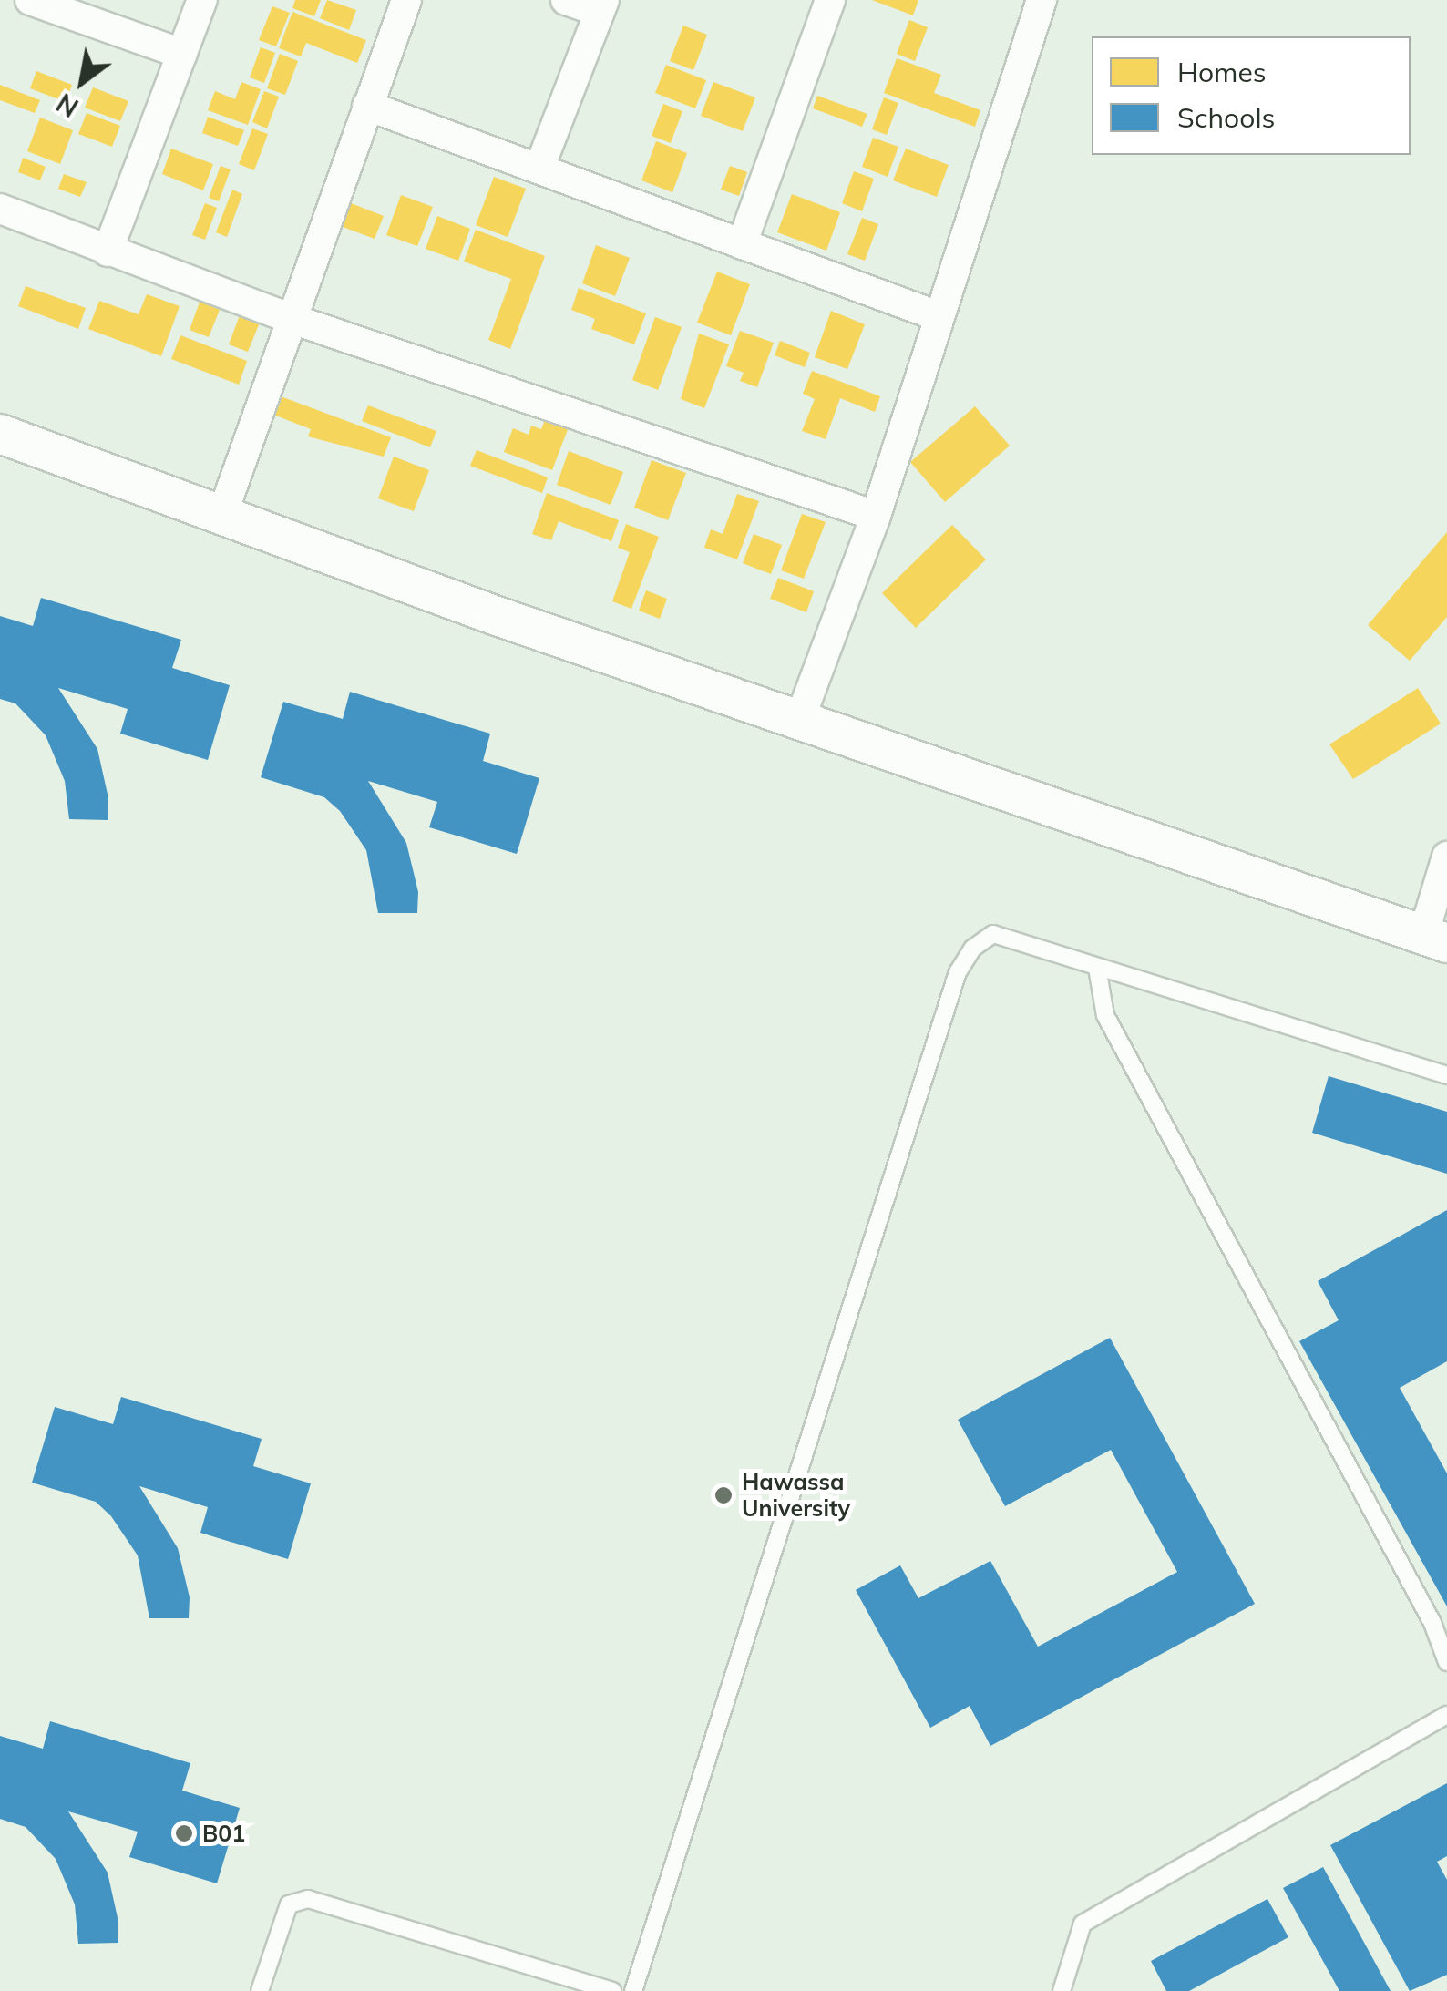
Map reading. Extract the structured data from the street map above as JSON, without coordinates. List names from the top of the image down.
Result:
{
  "places": ["Hawassa University", "B01"],
  "legend": ["Homes", "Schools"],
  "north": "bottom left"
}
